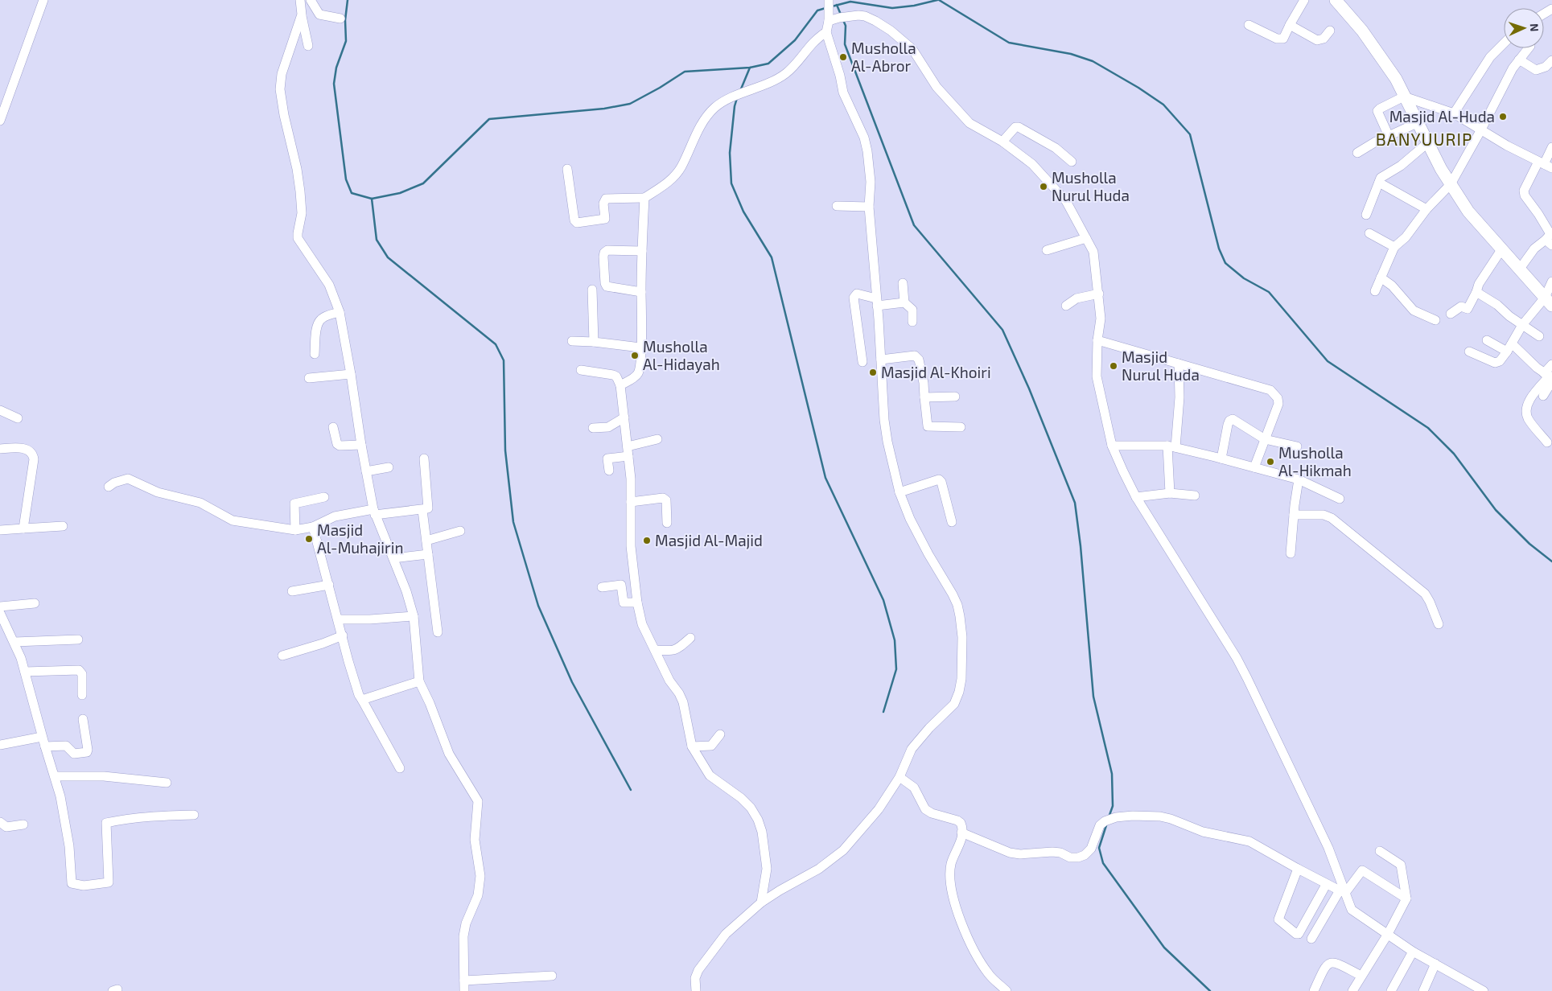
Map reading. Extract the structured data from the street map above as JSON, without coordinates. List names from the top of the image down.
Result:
{
  "districts": ["BANYUURIP"],
  "places": [
    "Musholla Al-Abror",
    "Masjid Al-Huda",
    "Musholla Nurul Huda",
    "Musholla Al-Hidayah",
    "Masjid Nurul Huda",
    "Masjid Al-Khoiri",
    "Musholla Al-Hikmah",
    "Masjid Al-Muhajirin",
    "Masjid Al-Majid"
  ],
  "north": "right"
}
